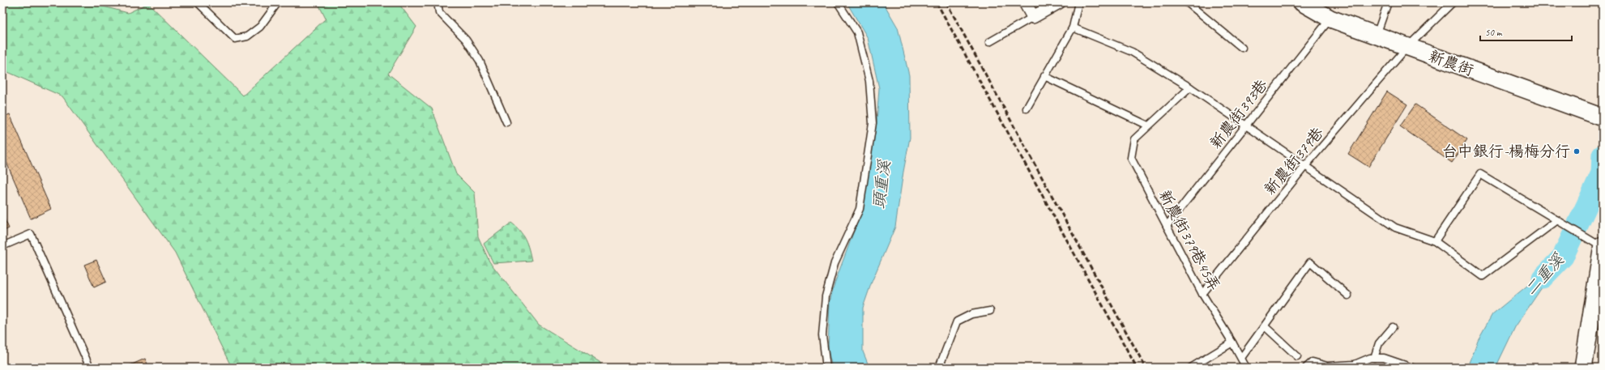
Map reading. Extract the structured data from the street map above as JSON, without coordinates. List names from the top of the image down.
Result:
{
  "streets": {
    "street": ["新農街"],
    "lane": ["新農街393巷", "新農街379巷", "新農街379巷45弄"]
  },
  "crossings": [
    ["新農街", "新農街393巷"],
    ["新農街", "新農街379巷"],
    ["新農街393巷", "新農街379巷45弄"],
    ["新農街379巷", "新農街379巷45弄"]
  ],
  "water": ["頭重溪", "二重溪"],
  "places": ["台中銀行-楊梅分行"],
  "scale_bar": "50 m"
}
